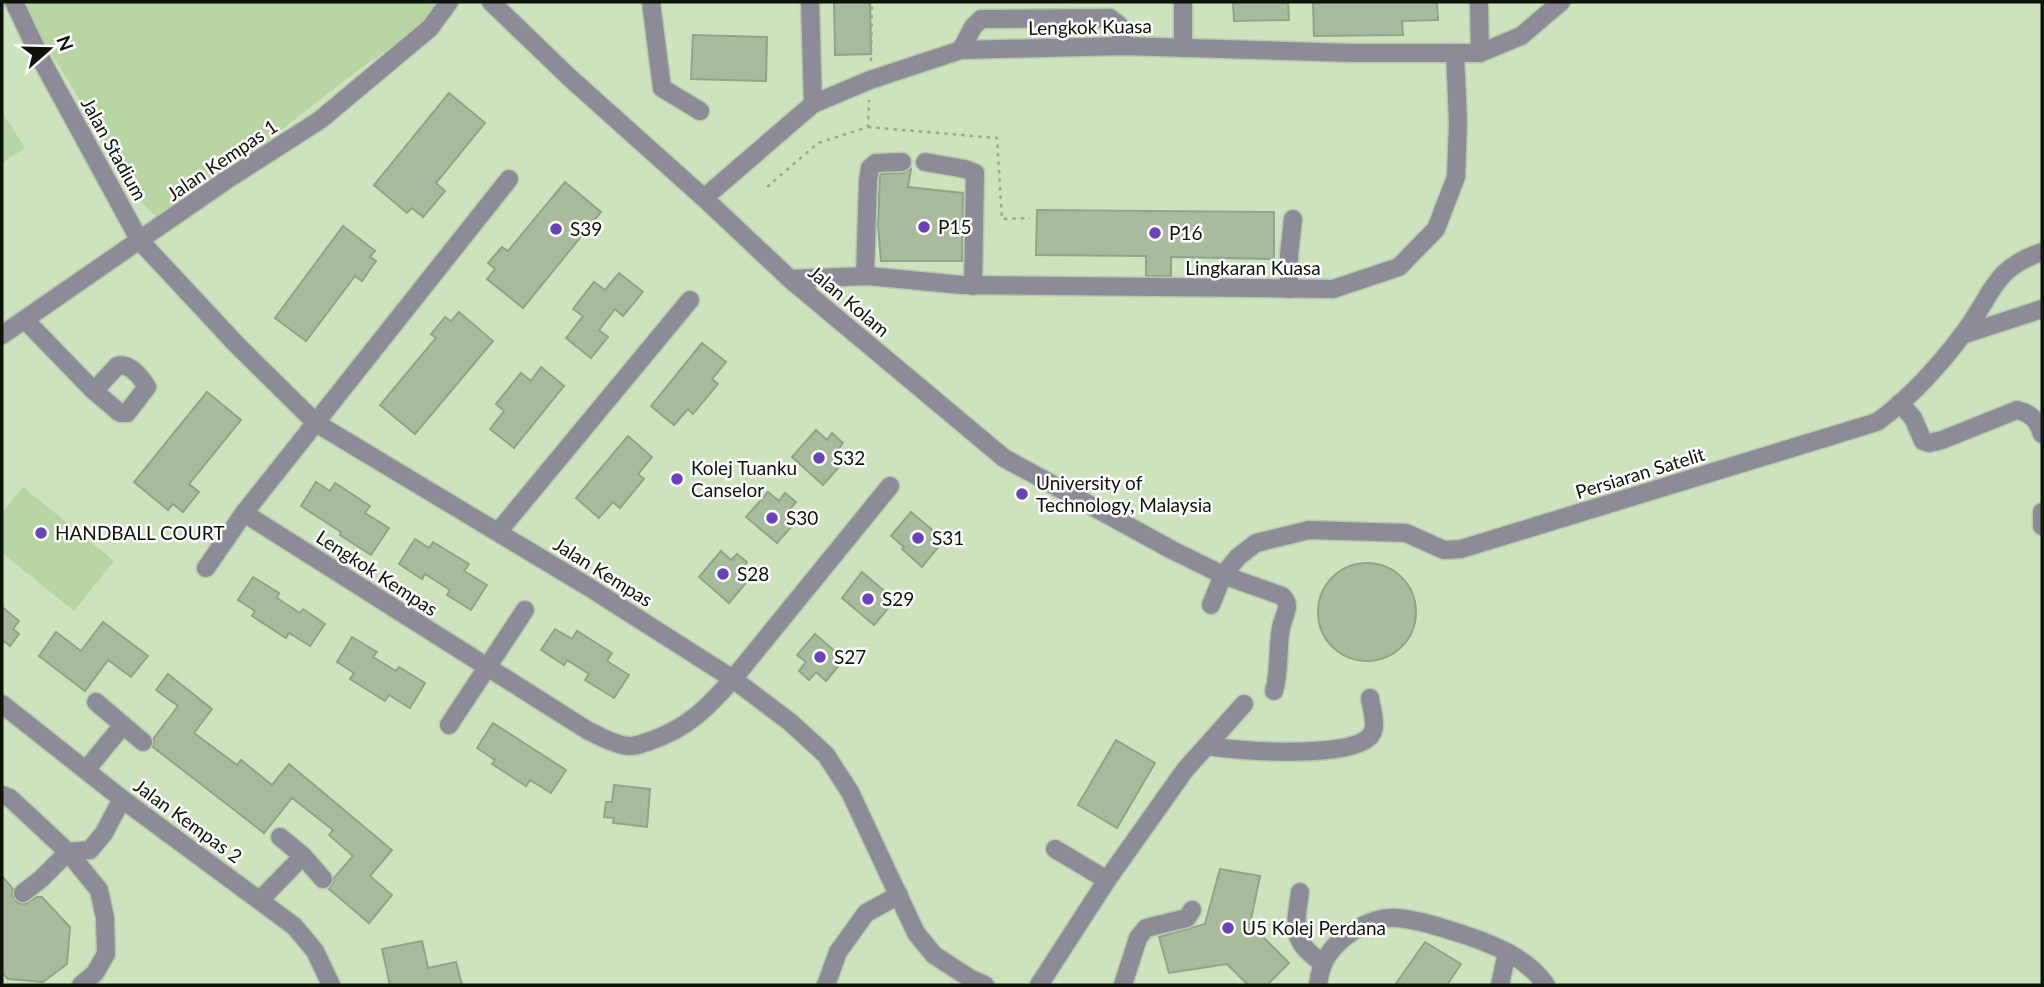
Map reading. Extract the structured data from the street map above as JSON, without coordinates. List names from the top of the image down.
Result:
{
  "streets": {
    "street": [
      "Lengkok Kuasa",
      "Jalan Stadium",
      "Jalan Kempas 1",
      "Lingkaran Kuasa",
      "Jalan Kolam",
      "Persiaran Satelit",
      "Jalan Kempas",
      "Lengkok Kempas",
      "Jalan Kempas 2"
    ]
  },
  "crossings": [
    ["Lengkok Kuasa", "Lingkaran Kuasa"],
    ["Lengkok Kuasa", "Jalan Kolam"],
    ["Jalan Stadium", "Jalan Kempas 1"],
    ["Jalan Stadium", "Jalan Kempas"],
    ["Jalan Kempas 1", "Jalan Kempas"],
    ["Lingkaran Kuasa", "Jalan Kolam"],
    ["Jalan Kolam", "Persiaran Satelit"],
    ["Jalan Kempas", "Lengkok Kempas"]
  ],
  "places": [
    "P15",
    "S39",
    "P16",
    "S32",
    "Kolej Tuanku Canselor",
    "University of Technology, Malaysia",
    "S30",
    "HANDBALL COURT",
    "S31",
    "S28",
    "S29",
    "S27",
    "U5 Kolej Perdana"
  ],
  "north": "right"
}
